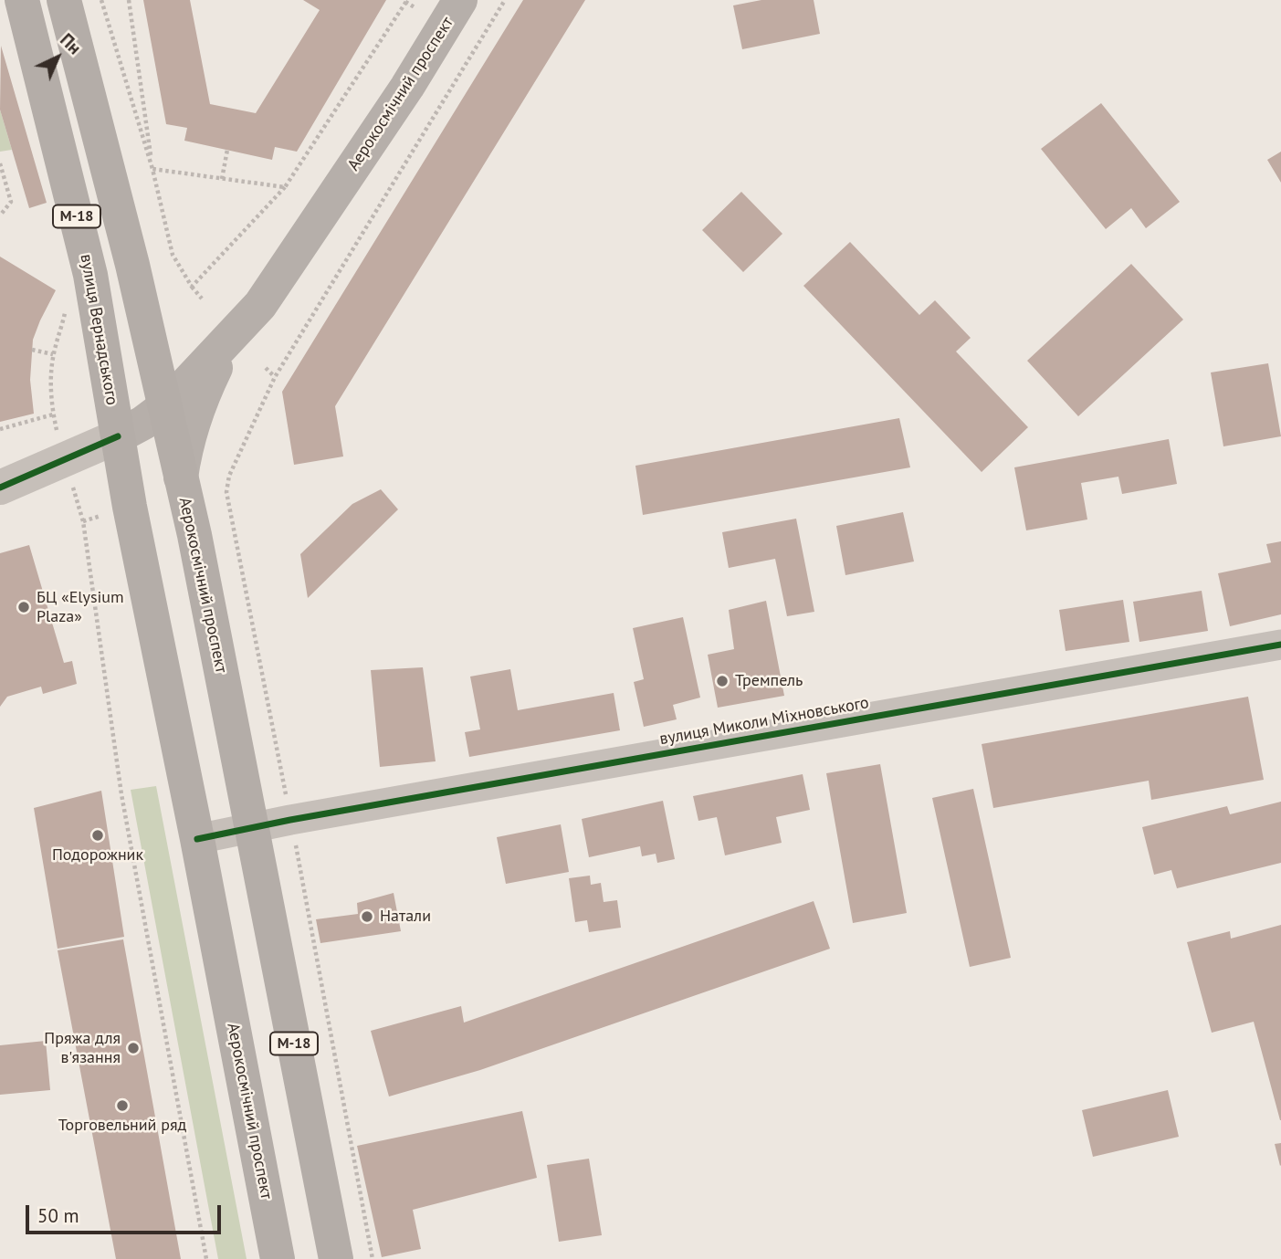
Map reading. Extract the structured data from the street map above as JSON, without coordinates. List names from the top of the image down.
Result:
{
  "streets": {
    "main road": ["Аерокосмічний проспект", "М-18", "вулиця Вернадського"],
    "street": ["вулиця Миколи Міхновського"]
  },
  "crossings": [
    ["Аерокосмічний проспект", "М-18"],
    ["Аерокосмічний проспект", "вулиця Вернадського"],
    ["Аерокосмічний проспект", "вулиця Миколи Міхновського"]
  ],
  "places": [
    "БЦ «Elysium Plaza»",
    "Тремпель",
    "Подорожник",
    "Натали",
    "Пряжа для в'язання",
    "Торговельний ряд"
  ],
  "scale_bar": "50 m",
  "north": "top right"
}
